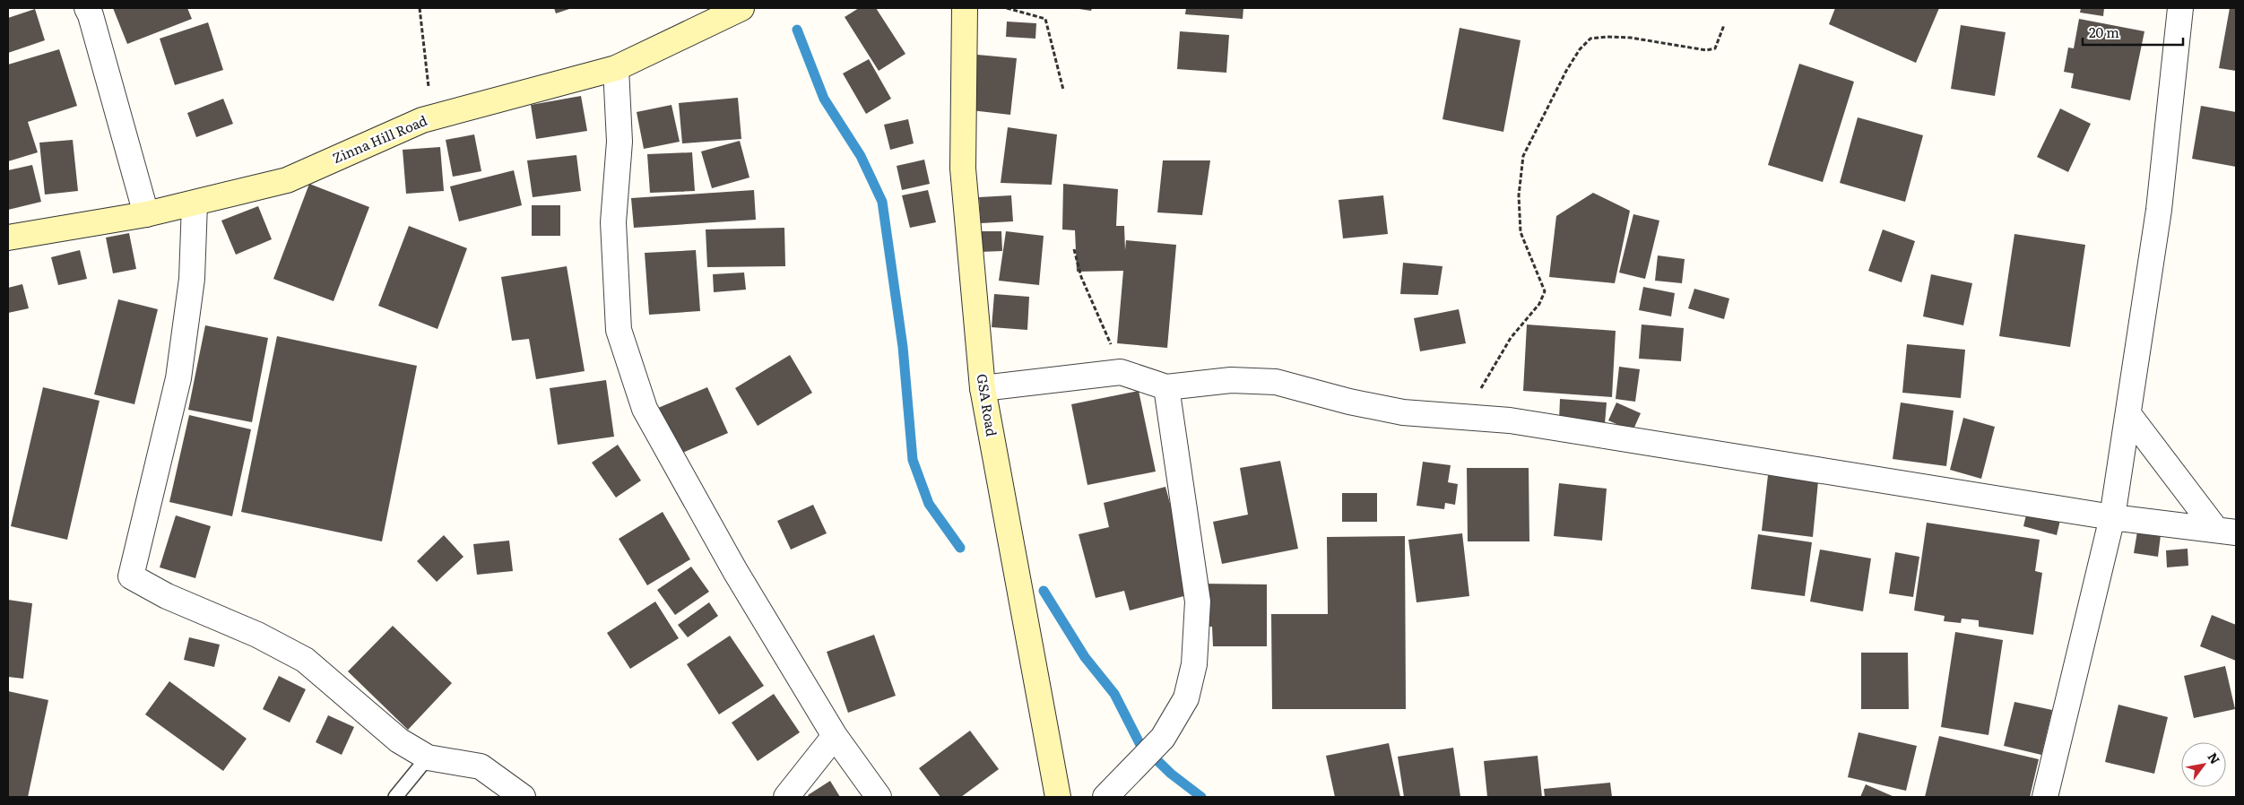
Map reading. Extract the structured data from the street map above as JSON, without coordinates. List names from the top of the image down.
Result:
{
  "streets": {
    "street": ["Zinna Hill Road", "GSA Road"]
  },
  "scale_bar": "20 m",
  "north": "top right"
}
